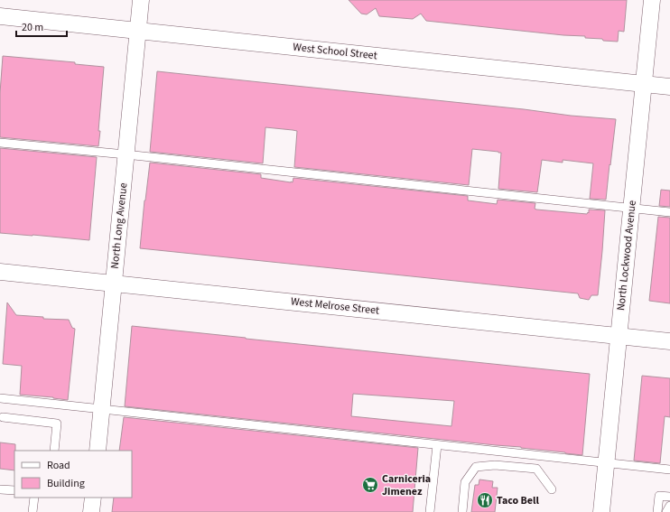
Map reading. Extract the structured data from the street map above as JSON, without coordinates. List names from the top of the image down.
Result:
{
  "streets": {
    "street": [
      "West School Street",
      "North Long Avenue",
      "North Lockwood Avenue",
      "West Melrose Street"
    ]
  },
  "crossings": [
    ["West School Street", "North Long Avenue"],
    ["West School Street", "North Lockwood Avenue"],
    ["North Long Avenue", "West Melrose Street"],
    ["North Lockwood Avenue", "West Melrose Street"]
  ],
  "places": {
    "supermarket": ["Carniceria Jimenez"],
    "restaurant": ["Taco Bell"]
  },
  "legend": ["Road", "Building"],
  "scale_bar": "20 m"
}
